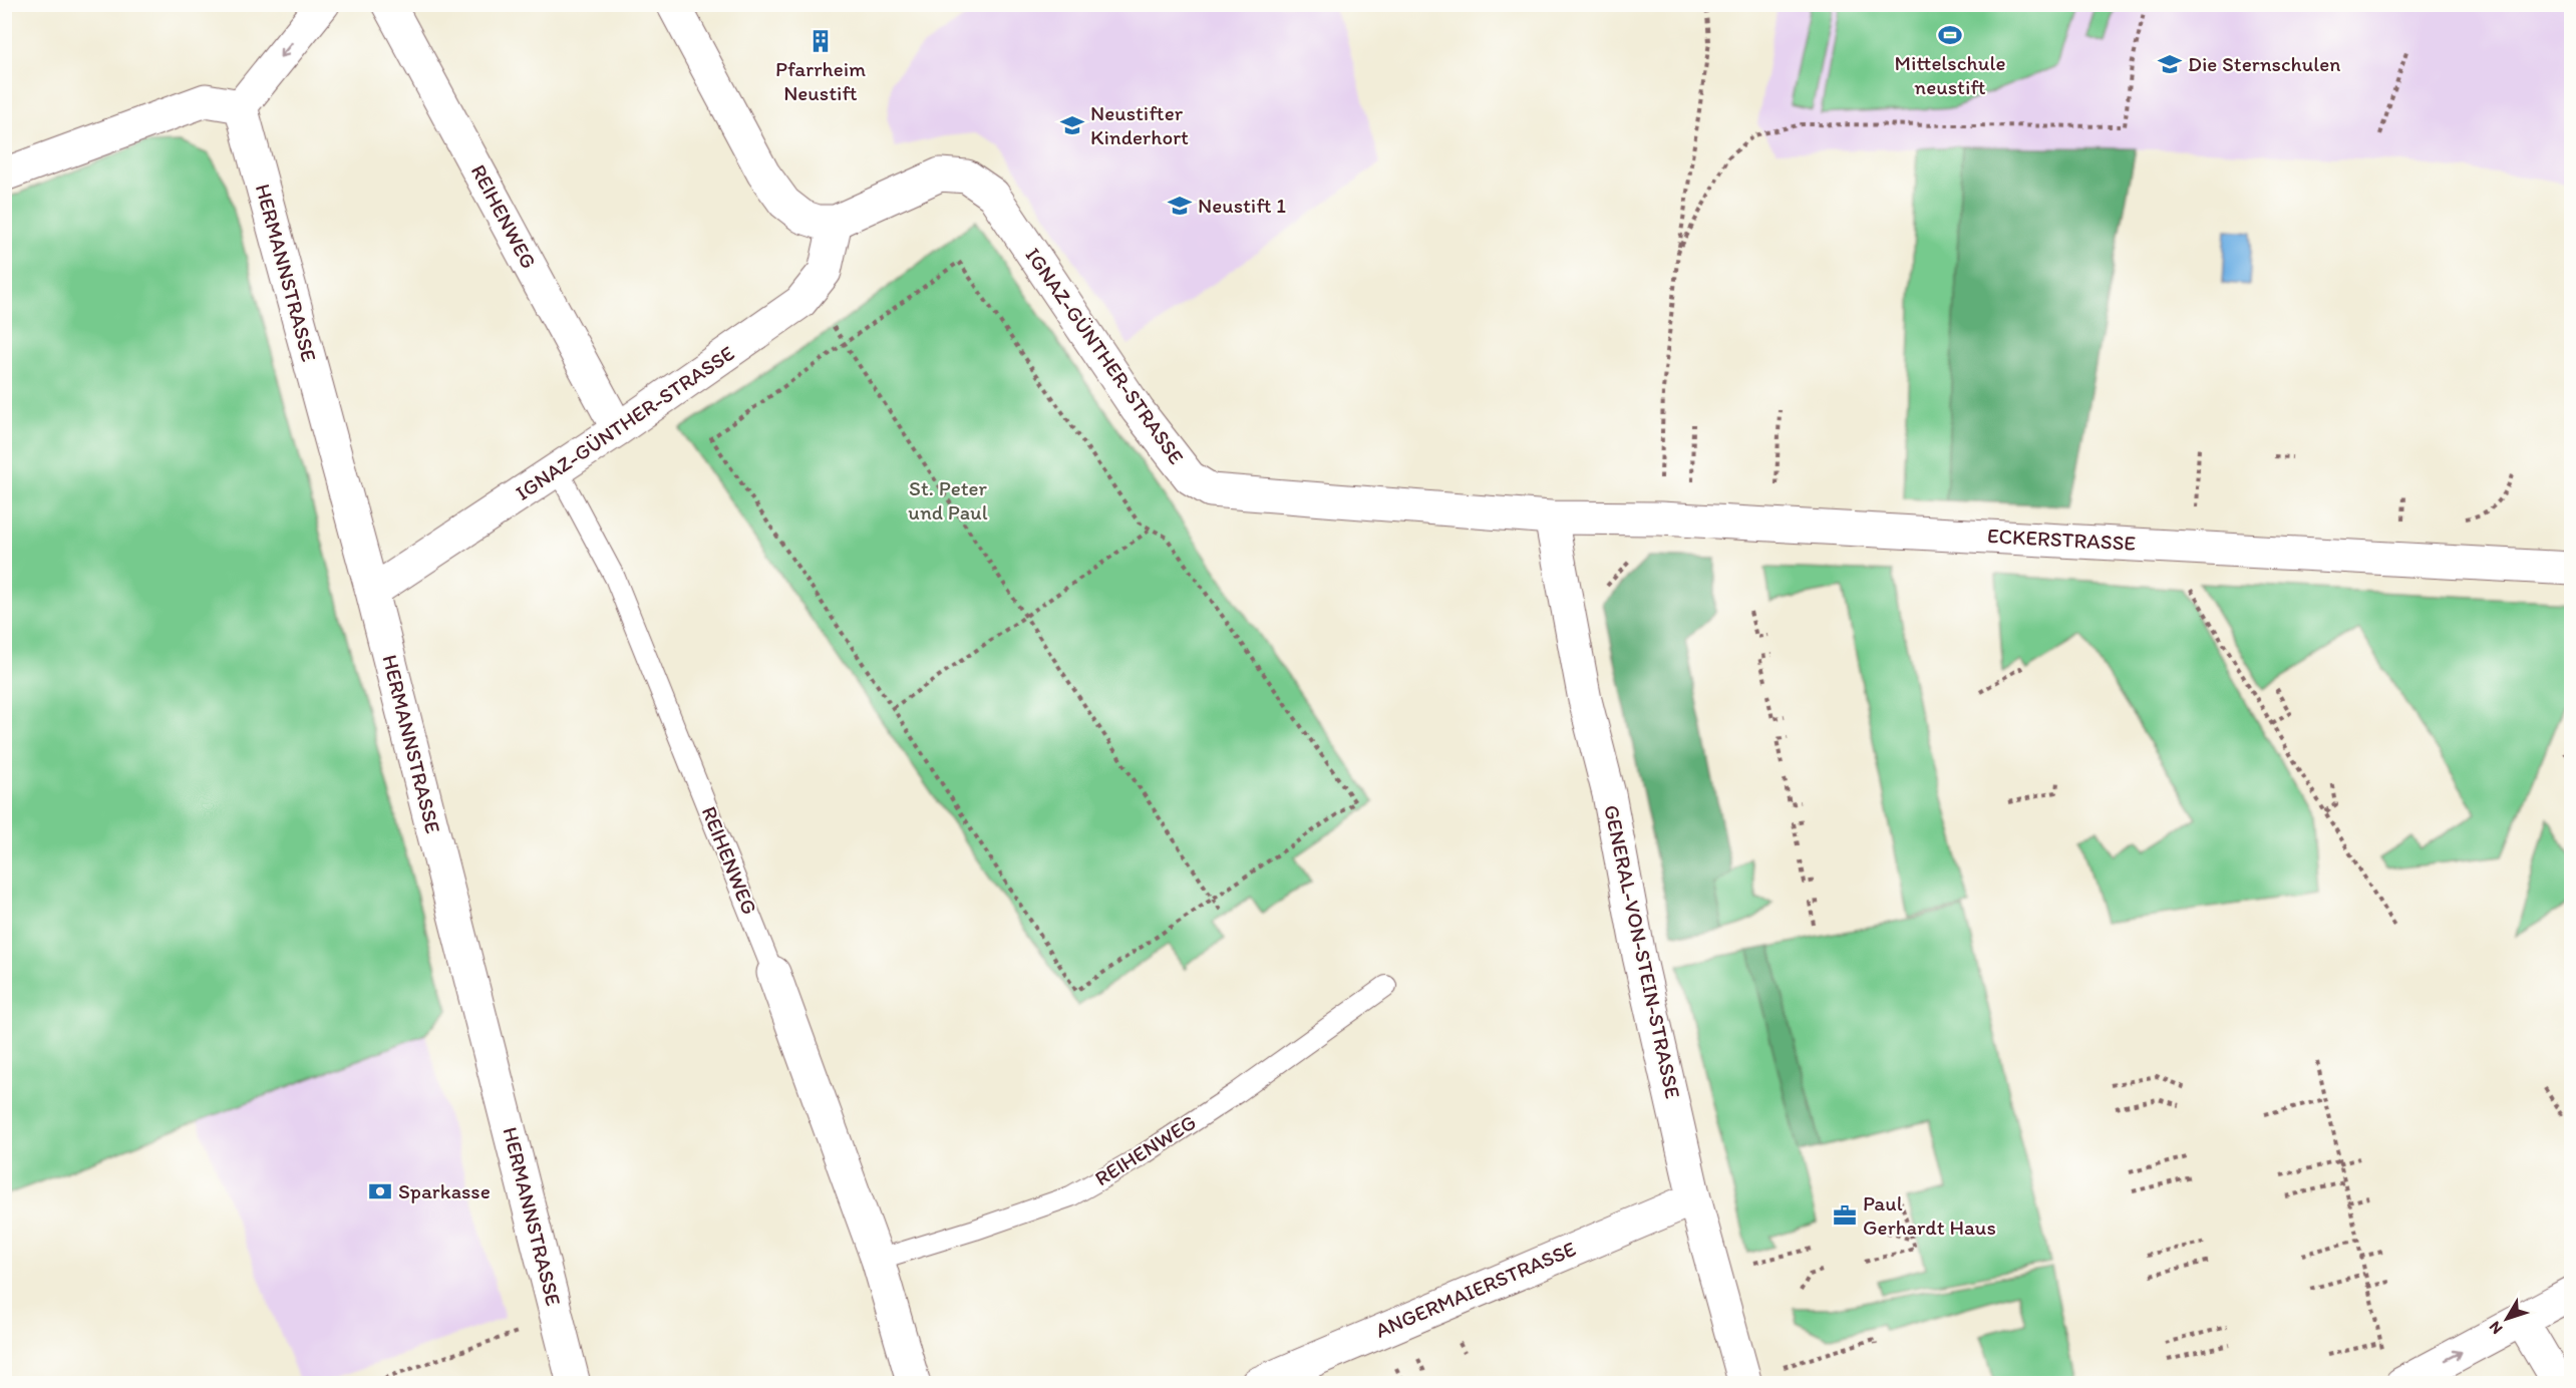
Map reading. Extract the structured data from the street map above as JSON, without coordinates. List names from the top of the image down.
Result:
{
  "streets": {
    "street": [
      "REIHENWEG",
      "HERMANNSTRASSE",
      "IGNAZ-GÜNTHER-STRASSE",
      "ECKERSTRASSE",
      "GENERAL-VON-STEIN-STRASSE",
      "ANGERMAIERSTRASSE"
    ]
  },
  "crossings": [
    ["REIHENWEG", "IGNAZ-GÜNTHER-STRASSE"],
    ["HERMANNSTRASSE", "IGNAZ-GÜNTHER-STRASSE"],
    ["IGNAZ-GÜNTHER-STRASSE", "ECKERSTRASSE"],
    ["IGNAZ-GÜNTHER-STRASSE", "GENERAL-VON-STEIN-STRASSE"],
    ["ECKERSTRASSE", "GENERAL-VON-STEIN-STRASSE"],
    ["GENERAL-VON-STEIN-STRASSE", "ANGERMAIERSTRASSE"]
  ],
  "parks": ["St. Peter und Paul"],
  "places": {
    "sports": ["Mittelschule neustift"],
    "building": ["Pfarrheim Neustift"],
    "school or university": ["Die Sternschulen", "Neustifter Kinderhort", "Neustift 1"],
    "bank": ["Sparkasse"],
    "office": ["Paul Gerhardt Haus"]
  },
  "north": "bottom left"
}
